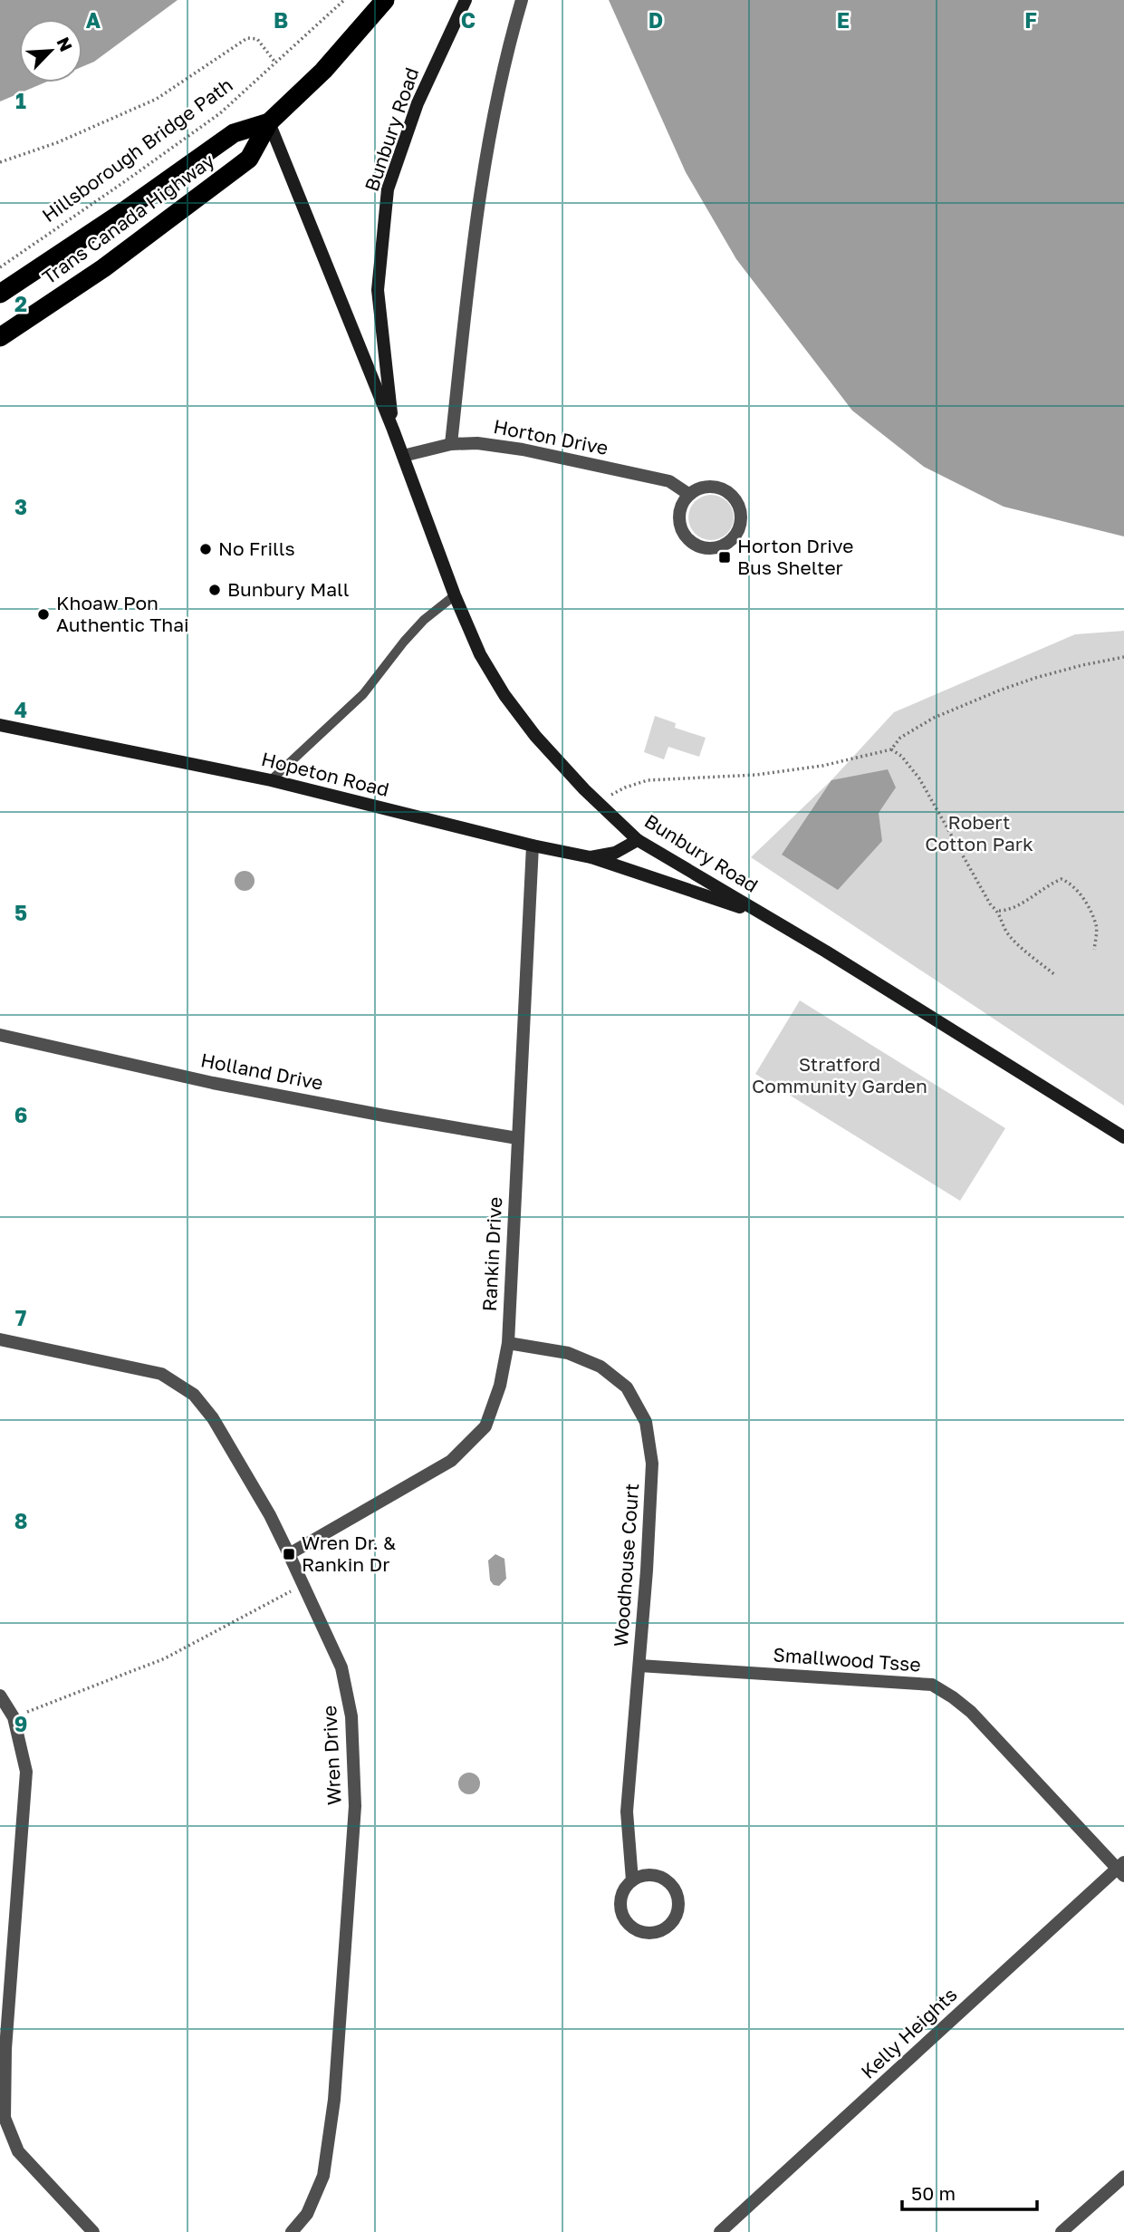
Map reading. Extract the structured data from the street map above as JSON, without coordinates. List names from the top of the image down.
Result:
{
  "streets": {
    "highway": ["Trans Canada Highway"],
    "main road": ["Bunbury Road", "Hopeton Road"],
    "street": [
      "Horton Drive",
      "Holland Drive",
      "Rankin Drive",
      "Woodhouse Court",
      "Smallwood Tsse",
      "Wren Drive",
      "Kelly Heights"
    ],
    "path": ["Hillsborough Bridge Path"]
  },
  "crossings": [
    ["Bunbury Road", "Trans Canada Highway"],
    ["Bunbury Road", "Horton Drive"],
    ["Bunbury Road", "Hopeton Road"],
    ["Hopeton Road", "Rankin Drive"],
    ["Holland Drive", "Rankin Drive"],
    ["Rankin Drive", "Woodhouse Court"],
    ["Rankin Drive", "Wren Drive"],
    ["Woodhouse Court", "Smallwood Tsse"],
    ["Smallwood Tsse", "Kelly Heights"]
  ],
  "parks": ["Robert Cotton Park", "Stratford Community Garden"],
  "places": {
    "other": ["No Frills", "Bunbury Mall", "Khoaw Pon Authentic Thai"],
    "transit": ["Horton Drive Bus Shelter", "Wren Dr. & Rankin Dr"]
  },
  "scale_bar": "50 m",
  "north": "top right",
  "grid": {
    "columns": [
      "A",
      "B",
      "C",
      "D",
      "E",
      "F"
    ],
    "rows": [
      "1",
      "2",
      "3",
      "4",
      "5",
      "6",
      "7",
      "8",
      "9"
    ]
  }
}
